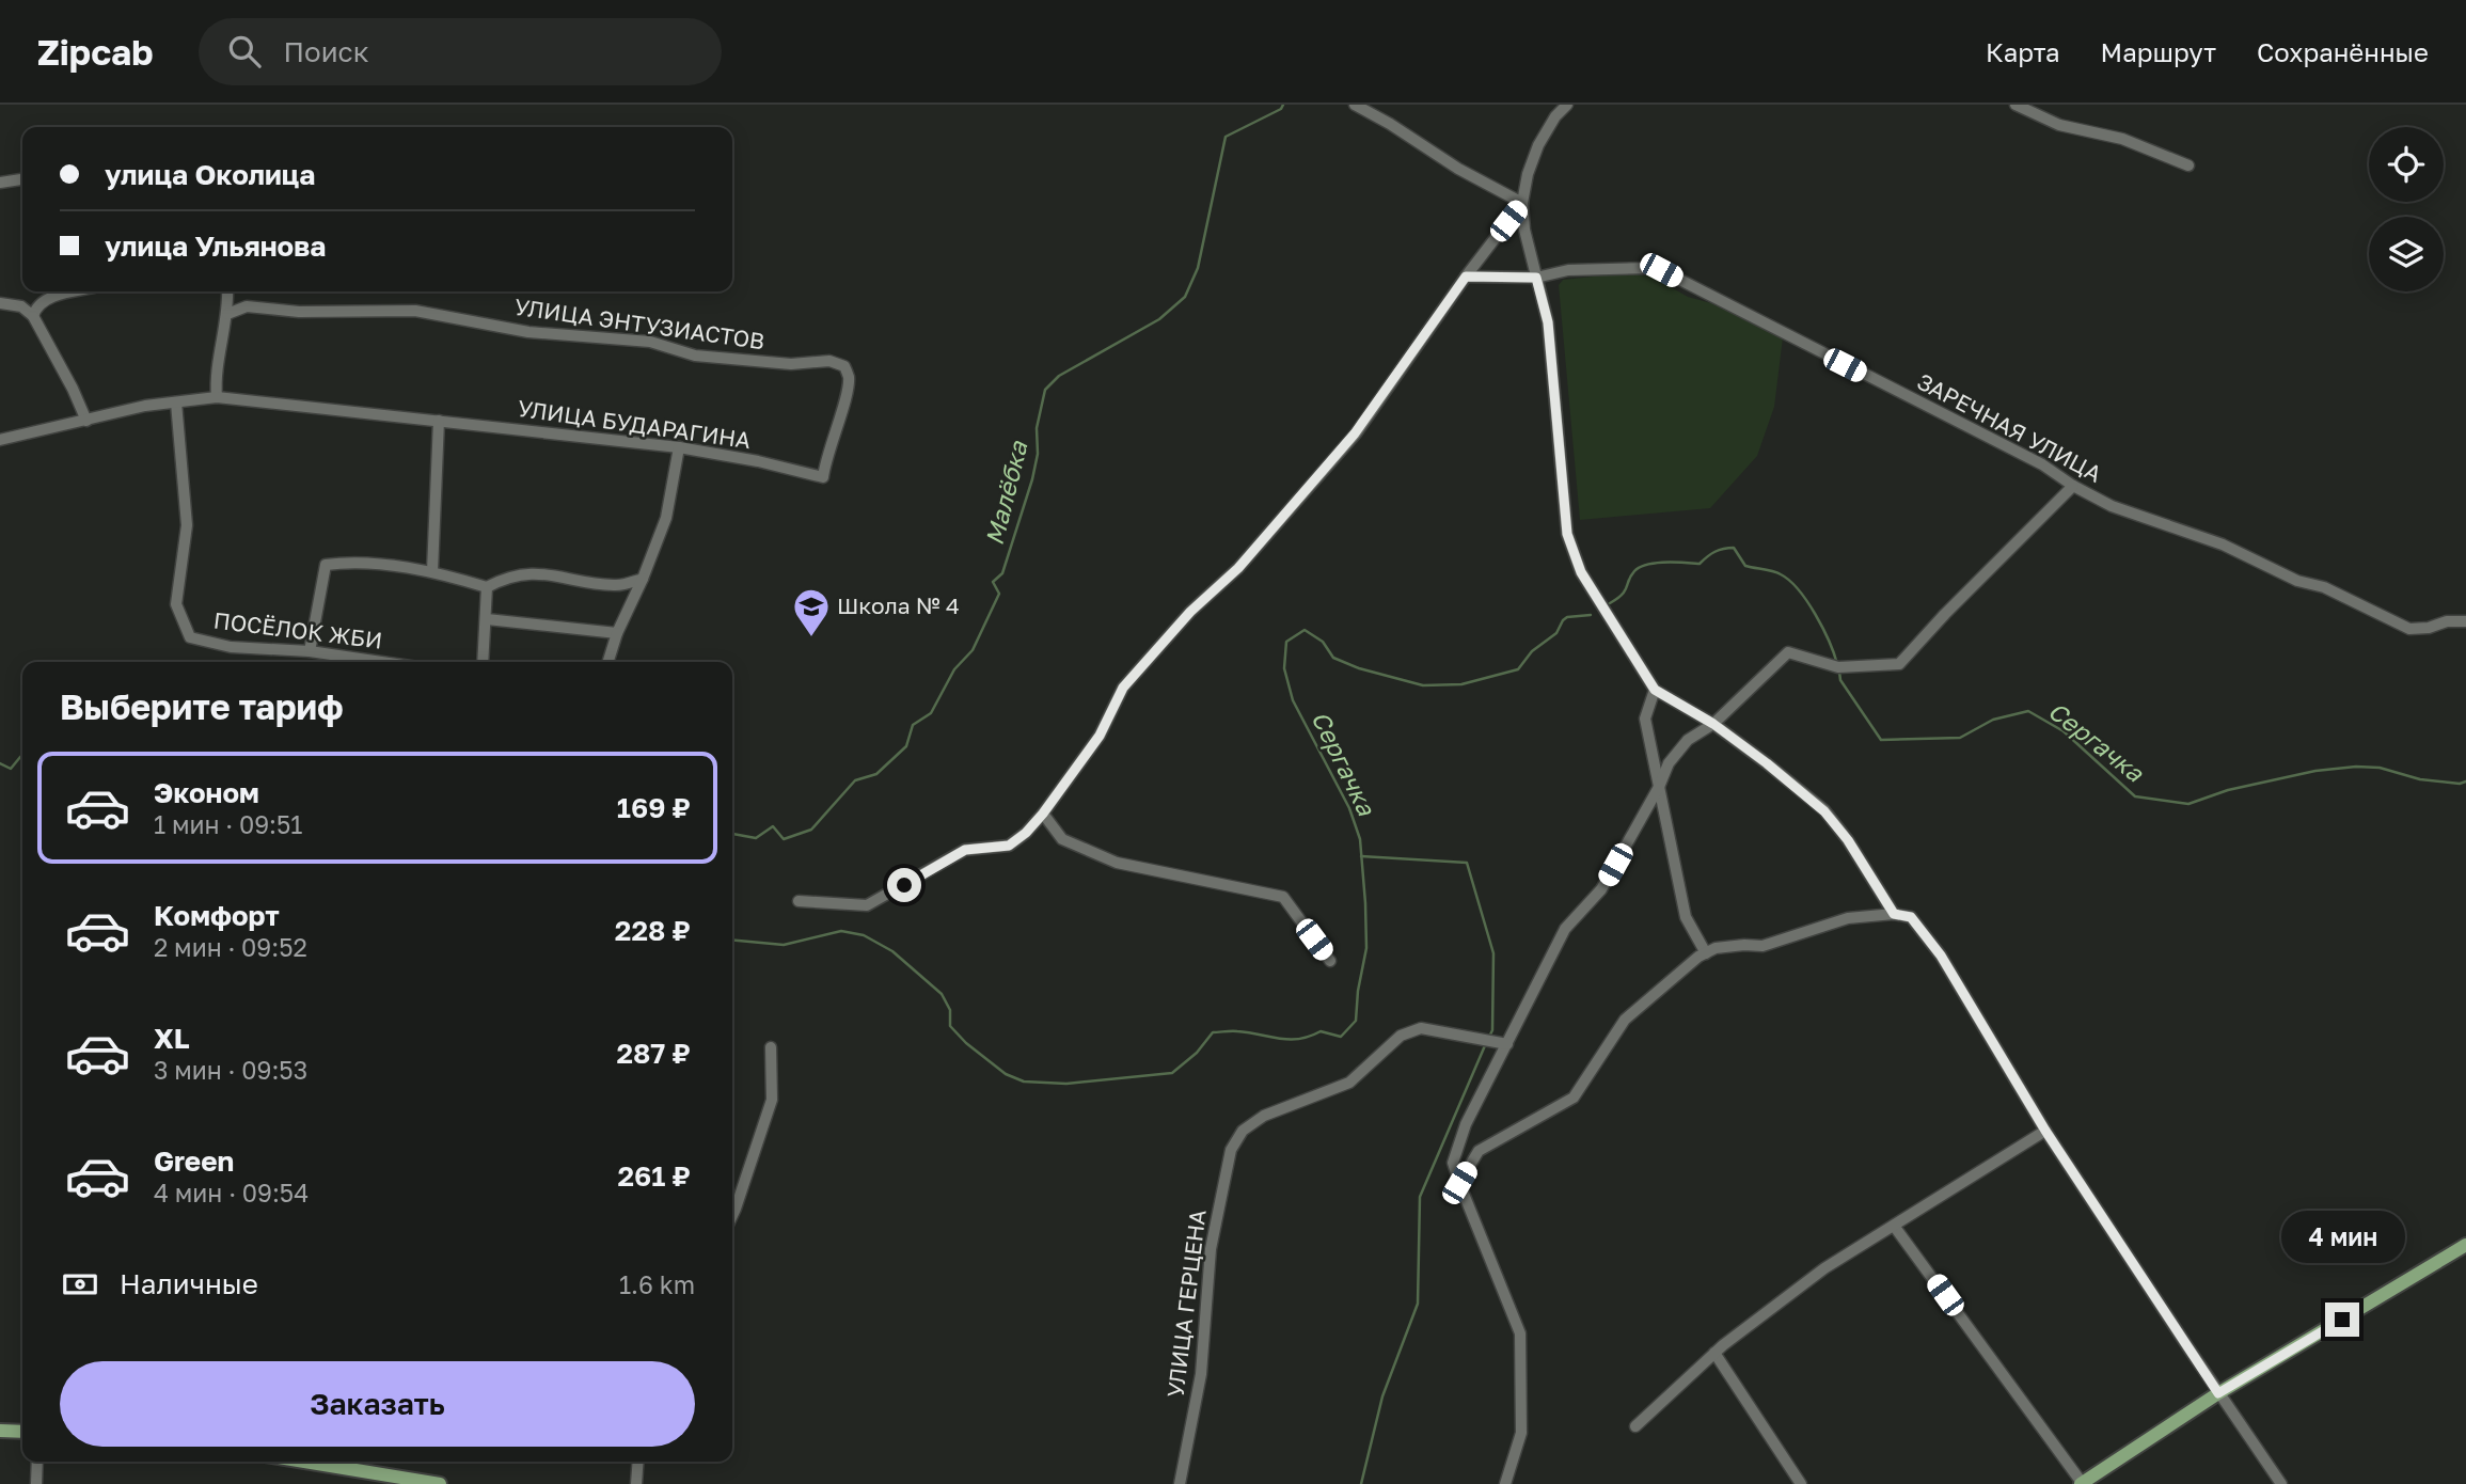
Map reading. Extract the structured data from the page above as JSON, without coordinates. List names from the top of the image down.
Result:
{
  "streets": {
    "street": [
      "УЛИЦА ЭНТУЗИАСТОВ",
      "УЛИЦА БУДАРАГИНА",
      "ЗАРЕЧНАЯ УЛИЦА",
      "ПОСЁЛОК ЖБИ",
      "УЛИЦА ГЕРЦЕНА"
    ]
  },
  "crossings": [
    ["УЛИЦА ЭНТУЗИАСТОВ", "УЛИЦА БУДАРАГИНА"],
    ["УЛИЦА БУДАРАГИНА", "ПОСЁЛОК ЖБИ"]
  ],
  "water": ["Малёбка", "Сергачка"],
  "places": {
    "school or university": ["Школа № 4"]
  },
  "page": {
    "header": "Zipcab",
    "search": "Поиск",
    "nav": ["Карта", "Маршрут", "Сохранённые"],
    "banner": ["улица Околица", "улица Ульянова"],
    "heading": "Выберите тариф",
    "list": [
      {
        "name": "Эконом",
        "note": "1 мин · 09:51",
        "value": "169 ₽"
      },
      {
        "name": "Комфорт",
        "note": "2 мин · 09:52",
        "value": "228 ₽"
      },
      {
        "name": "XL",
        "note": "3 мин · 09:53",
        "value": "287 ₽"
      },
      {
        "name": "Green",
        "note": "4 мин · 09:54",
        "value": "261 ₽"
      }
    ],
    "bubble": "4 мин",
    "pay": ["Наличные", "1.6 km"],
    "buttons": "Заказать"
  }
}
